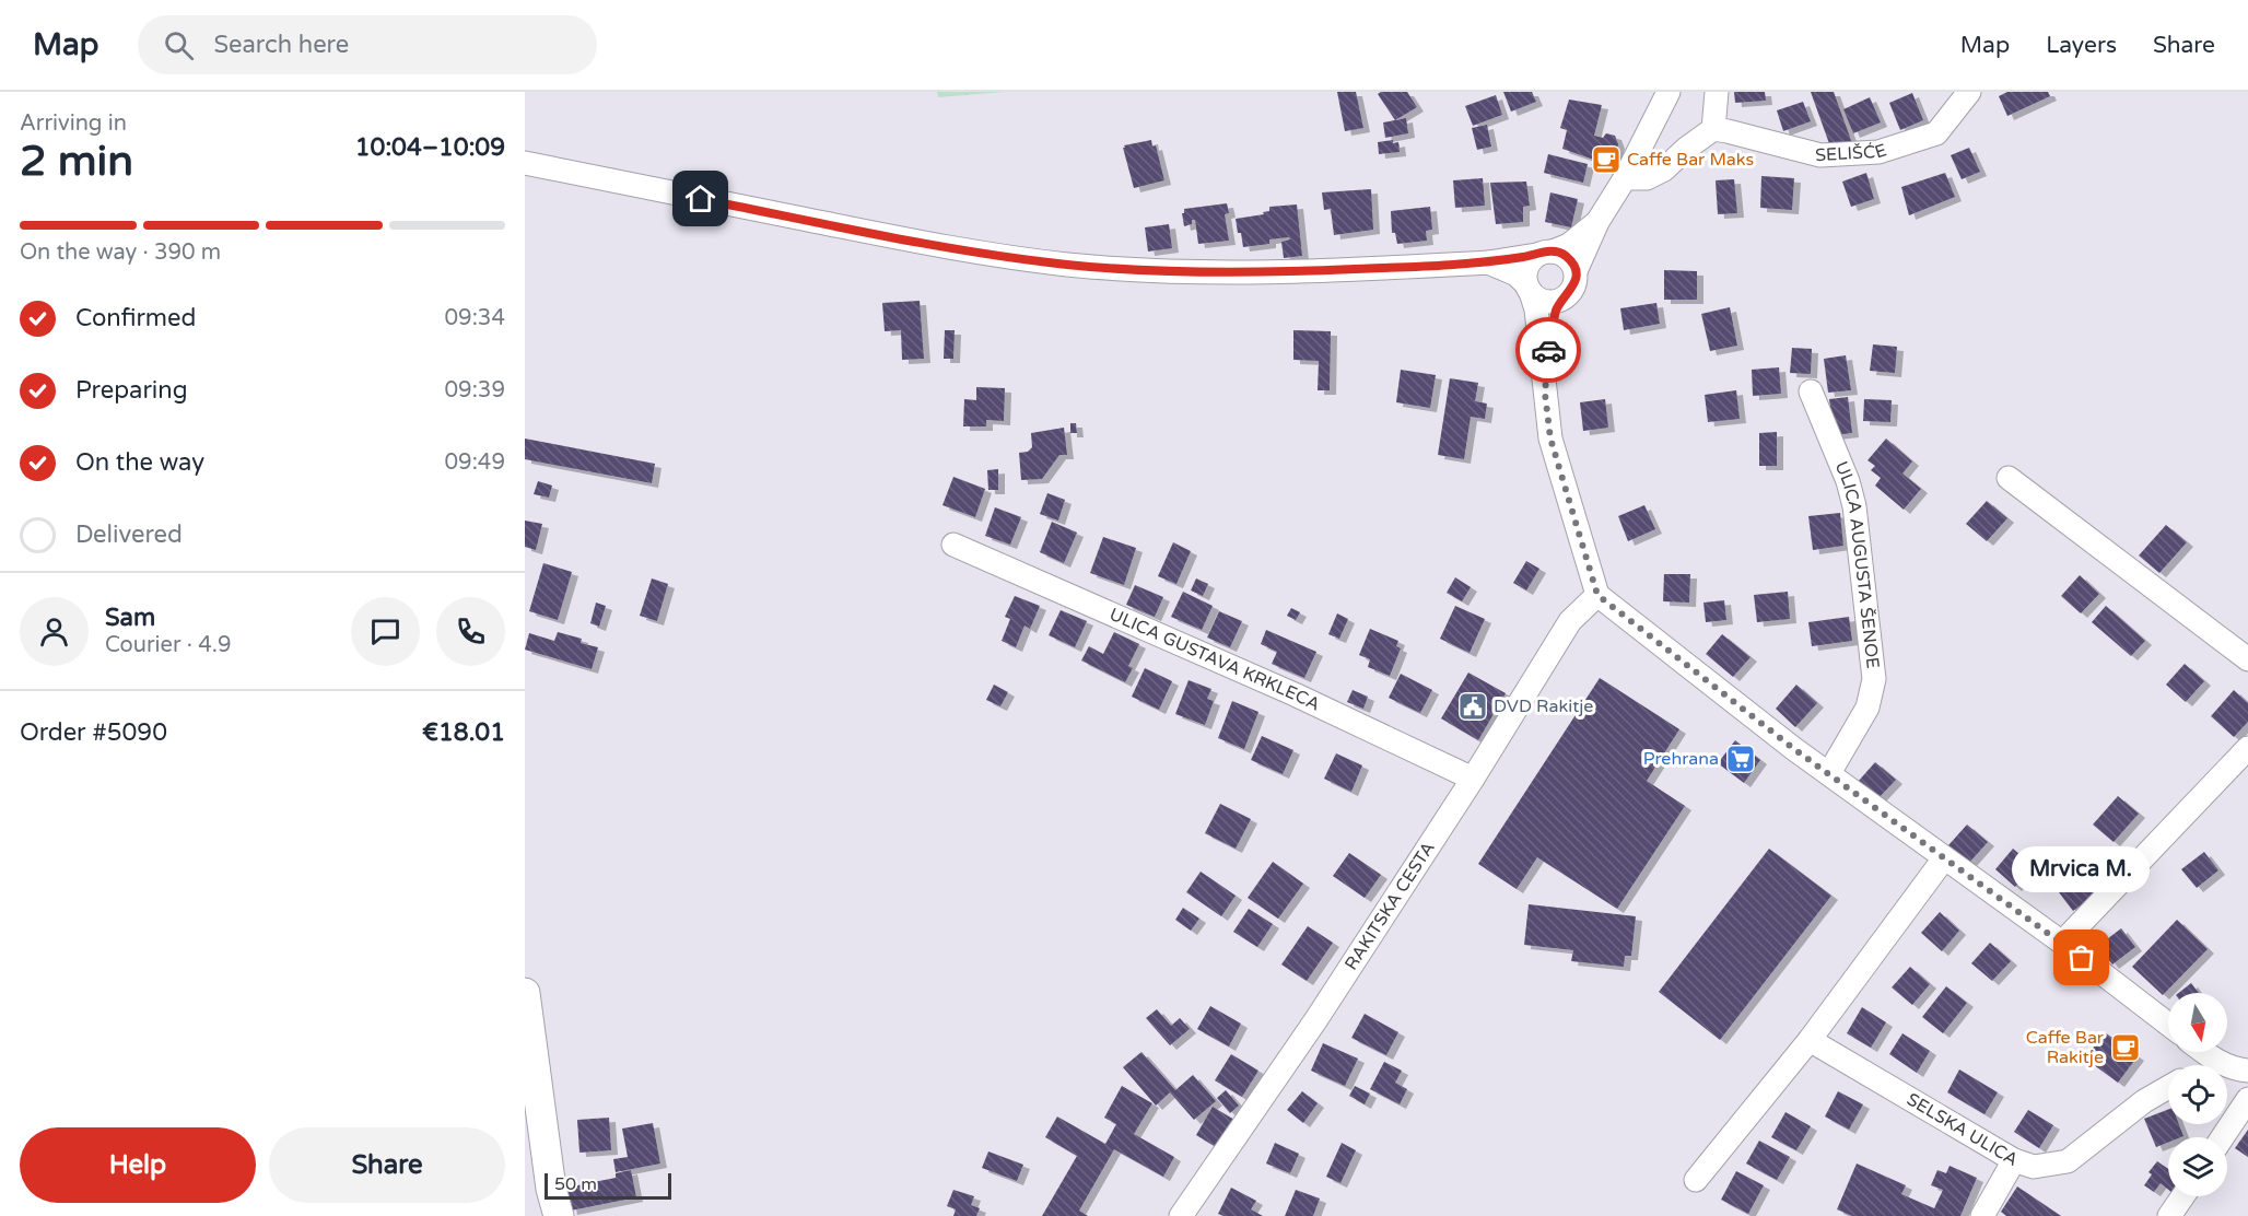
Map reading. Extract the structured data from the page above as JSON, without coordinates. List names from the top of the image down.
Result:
{
  "streets": {
    "street": [
      "SELIŠĆE",
      "ULICA AUGUSTA ŠENOE",
      "ULICA GUSTAVA KRKLECA",
      "RAKITSKA CESTA",
      "SELSKA ULICA"
    ]
  },
  "crossings": [
    ["ULICA GUSTAVA KRKLECA", "RAKITSKA CESTA"]
  ],
  "places": {
    "cafe": ["Caffe Bar Maks", "Caffe Bar Rakitje"],
    "public building": ["DVD Rakitje"],
    "supermarket": ["Prehrana"],
    "other": ["Mrvica M."]
  },
  "scale_bar": "50 m",
  "north": "bottom",
  "page": {
    "header": "Map",
    "search": "Search here",
    "nav": ["Map", "Layers", "Share"],
    "heading": ["2 min", "Arriving in", "10:04–10:09"],
    "panel": [
      "Sam",
      "Courier · 4.9",
      "Order #5090",
      "€18.01"
    ],
    "bar": "On the way · 390 m",
    "list": [
      ["Confirmed", "09:34"],
      ["Preparing", "09:39"],
      ["On the way", "09:49"],
      "Delivered"
    ],
    "bubble": "Mrvica M.",
    "buttons": ["Help", "Share"],
    "scale": "50 m"
  }
}
